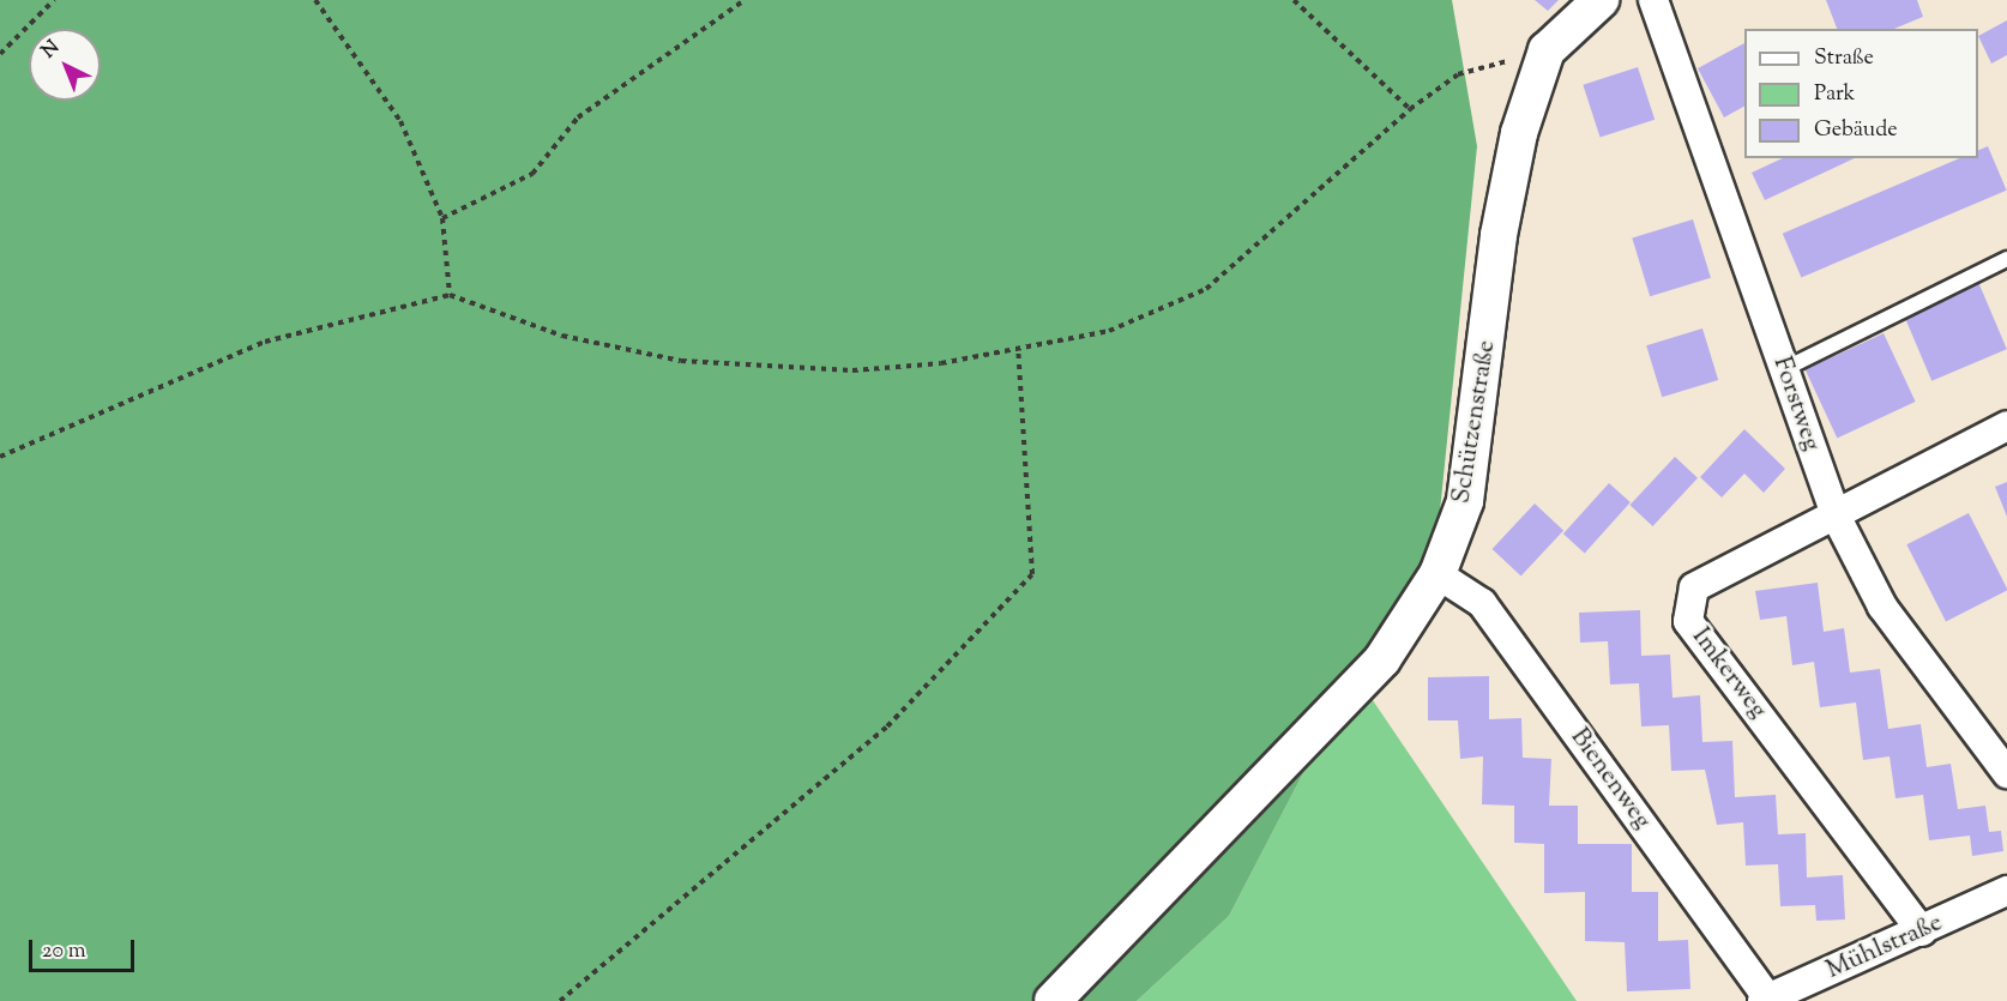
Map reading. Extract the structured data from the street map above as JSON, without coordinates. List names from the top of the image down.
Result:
{
  "streets": {
    "street": [
      "Forstweg",
      "Schützenstraße",
      "Imkerweg",
      "Bienenweg",
      "Mühlstraße"
    ]
  },
  "crossings": [
    ["Forstweg", "Imkerweg"],
    ["Schützenstraße", "Bienenweg"],
    ["Imkerweg", "Mühlstraße"],
    ["Bienenweg", "Mühlstraße"]
  ],
  "legend": ["Straße", "Park", "Gebäude"],
  "scale_bar": "20 m",
  "north": "top left"
}
